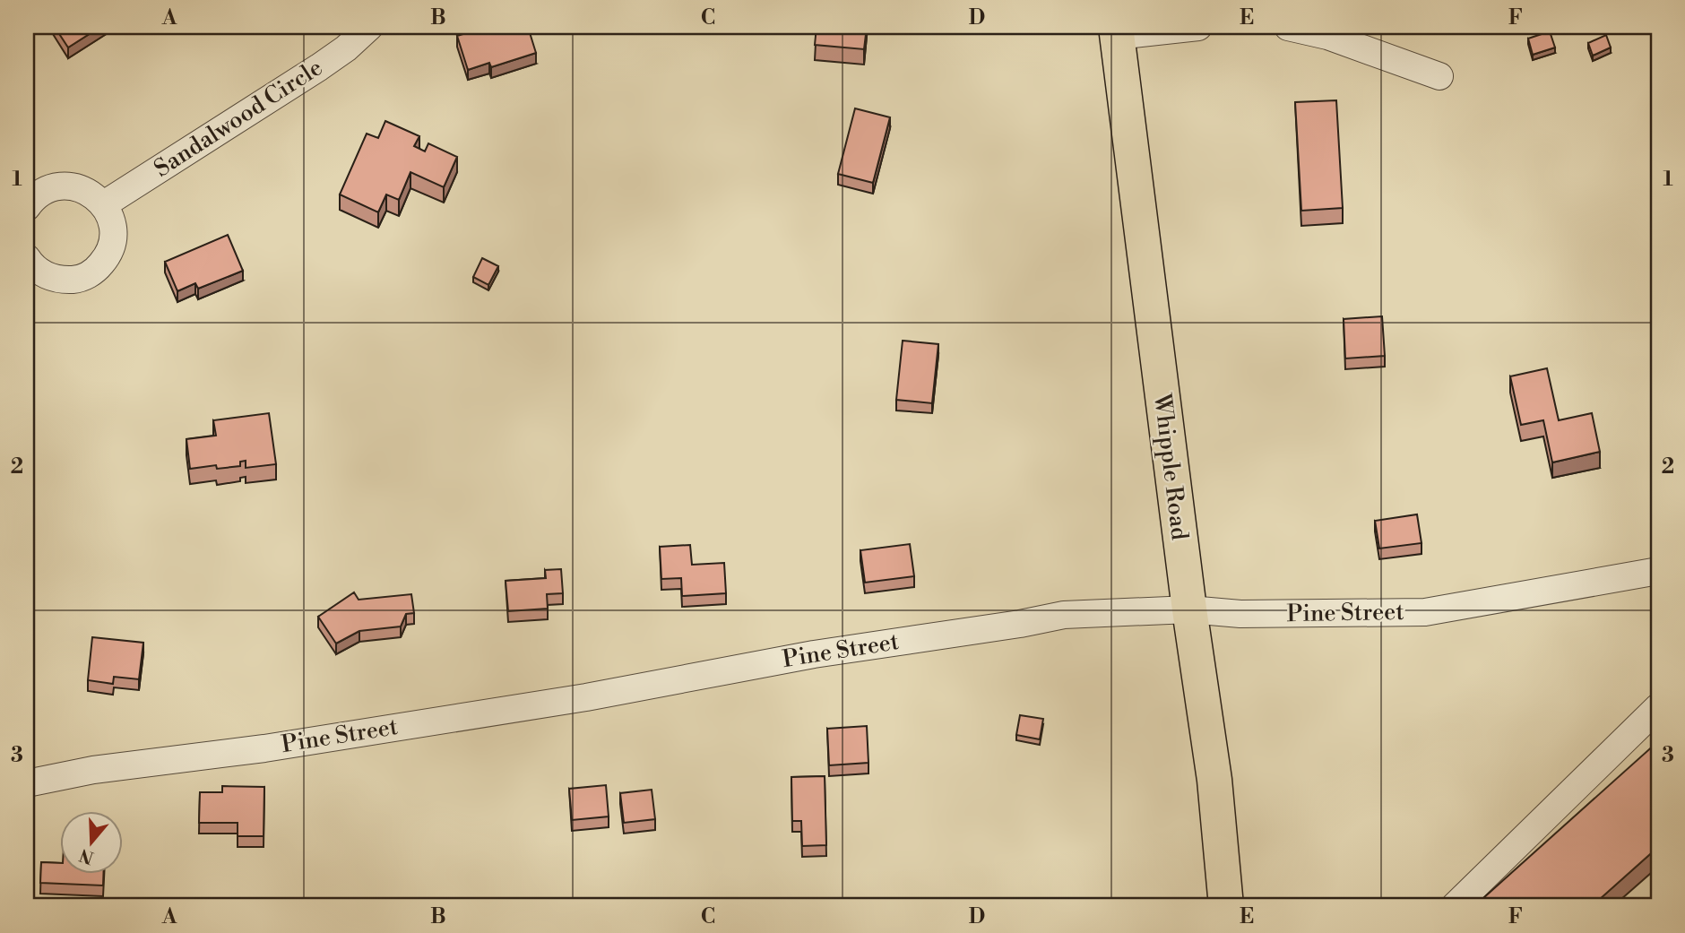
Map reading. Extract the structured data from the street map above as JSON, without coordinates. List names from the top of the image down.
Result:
{
  "streets": {
    "main road": ["Whipple Road"],
    "street": ["Sandalwood Circle", "Pine Street"]
  },
  "crossings": [
    ["Whipple Road", "Pine Street"]
  ],
  "north": "bottom",
  "grid": {
    "columns": [
      "A",
      "B",
      "C",
      "D",
      "E",
      "F"
    ],
    "rows": ["1", "2", "3"]
  }
}
